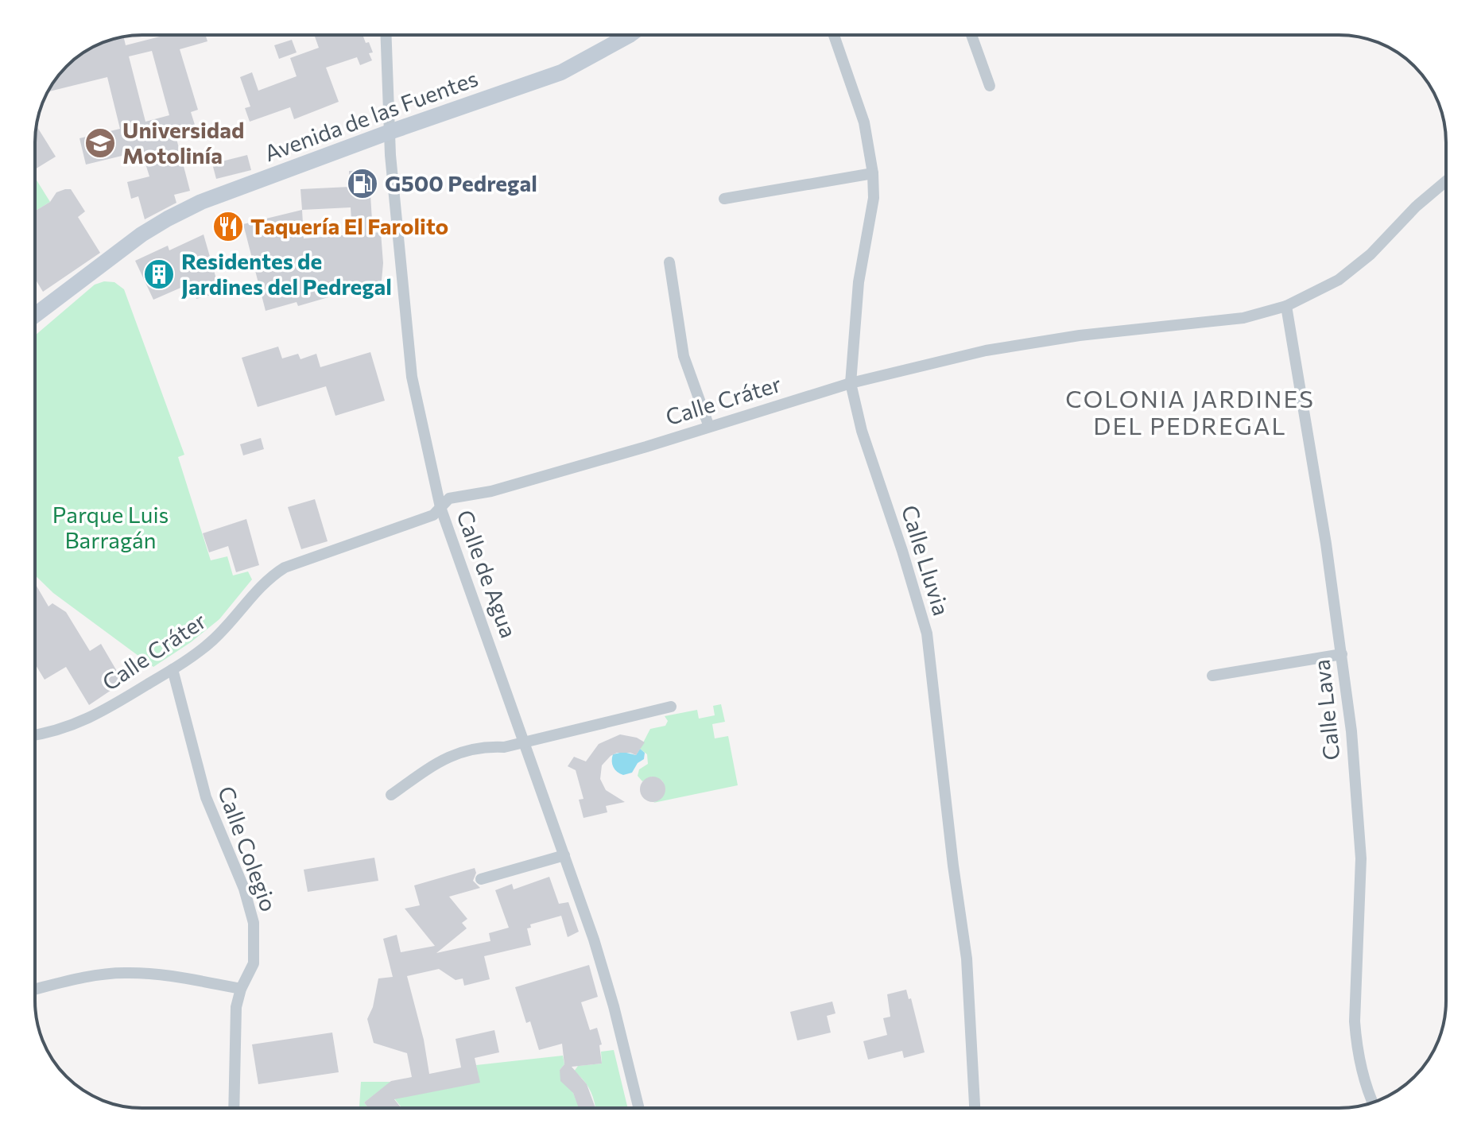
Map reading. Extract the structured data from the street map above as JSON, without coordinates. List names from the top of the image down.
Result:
{
  "streets": {
    "street": [
      "Avenida de las Fuentes",
      "Calle Cráter",
      "Calle Lluvia",
      "Calle de Agua",
      "Calle Lava",
      "Calle Colegio"
    ]
  },
  "crossings": [
    ["Avenida de las Fuentes", "Calle de Agua"],
    ["Calle Cráter", "Calle Lluvia"],
    ["Calle Cráter", "Calle de Agua"],
    ["Calle Cráter", "Calle Lava"],
    ["Calle Cráter", "Calle Colegio"]
  ],
  "districts": ["COLONIA JARDINES DEL PEDREGAL"],
  "parks": ["Parque Luis Barragán"],
  "places": {
    "school or university": ["Universidad Motolinía"],
    "fuel station": ["G500 Pedregal"],
    "restaurant": ["Taquería El Farolito"],
    "building": ["Residentes de Jardines del Pedregal"]
  }
}
